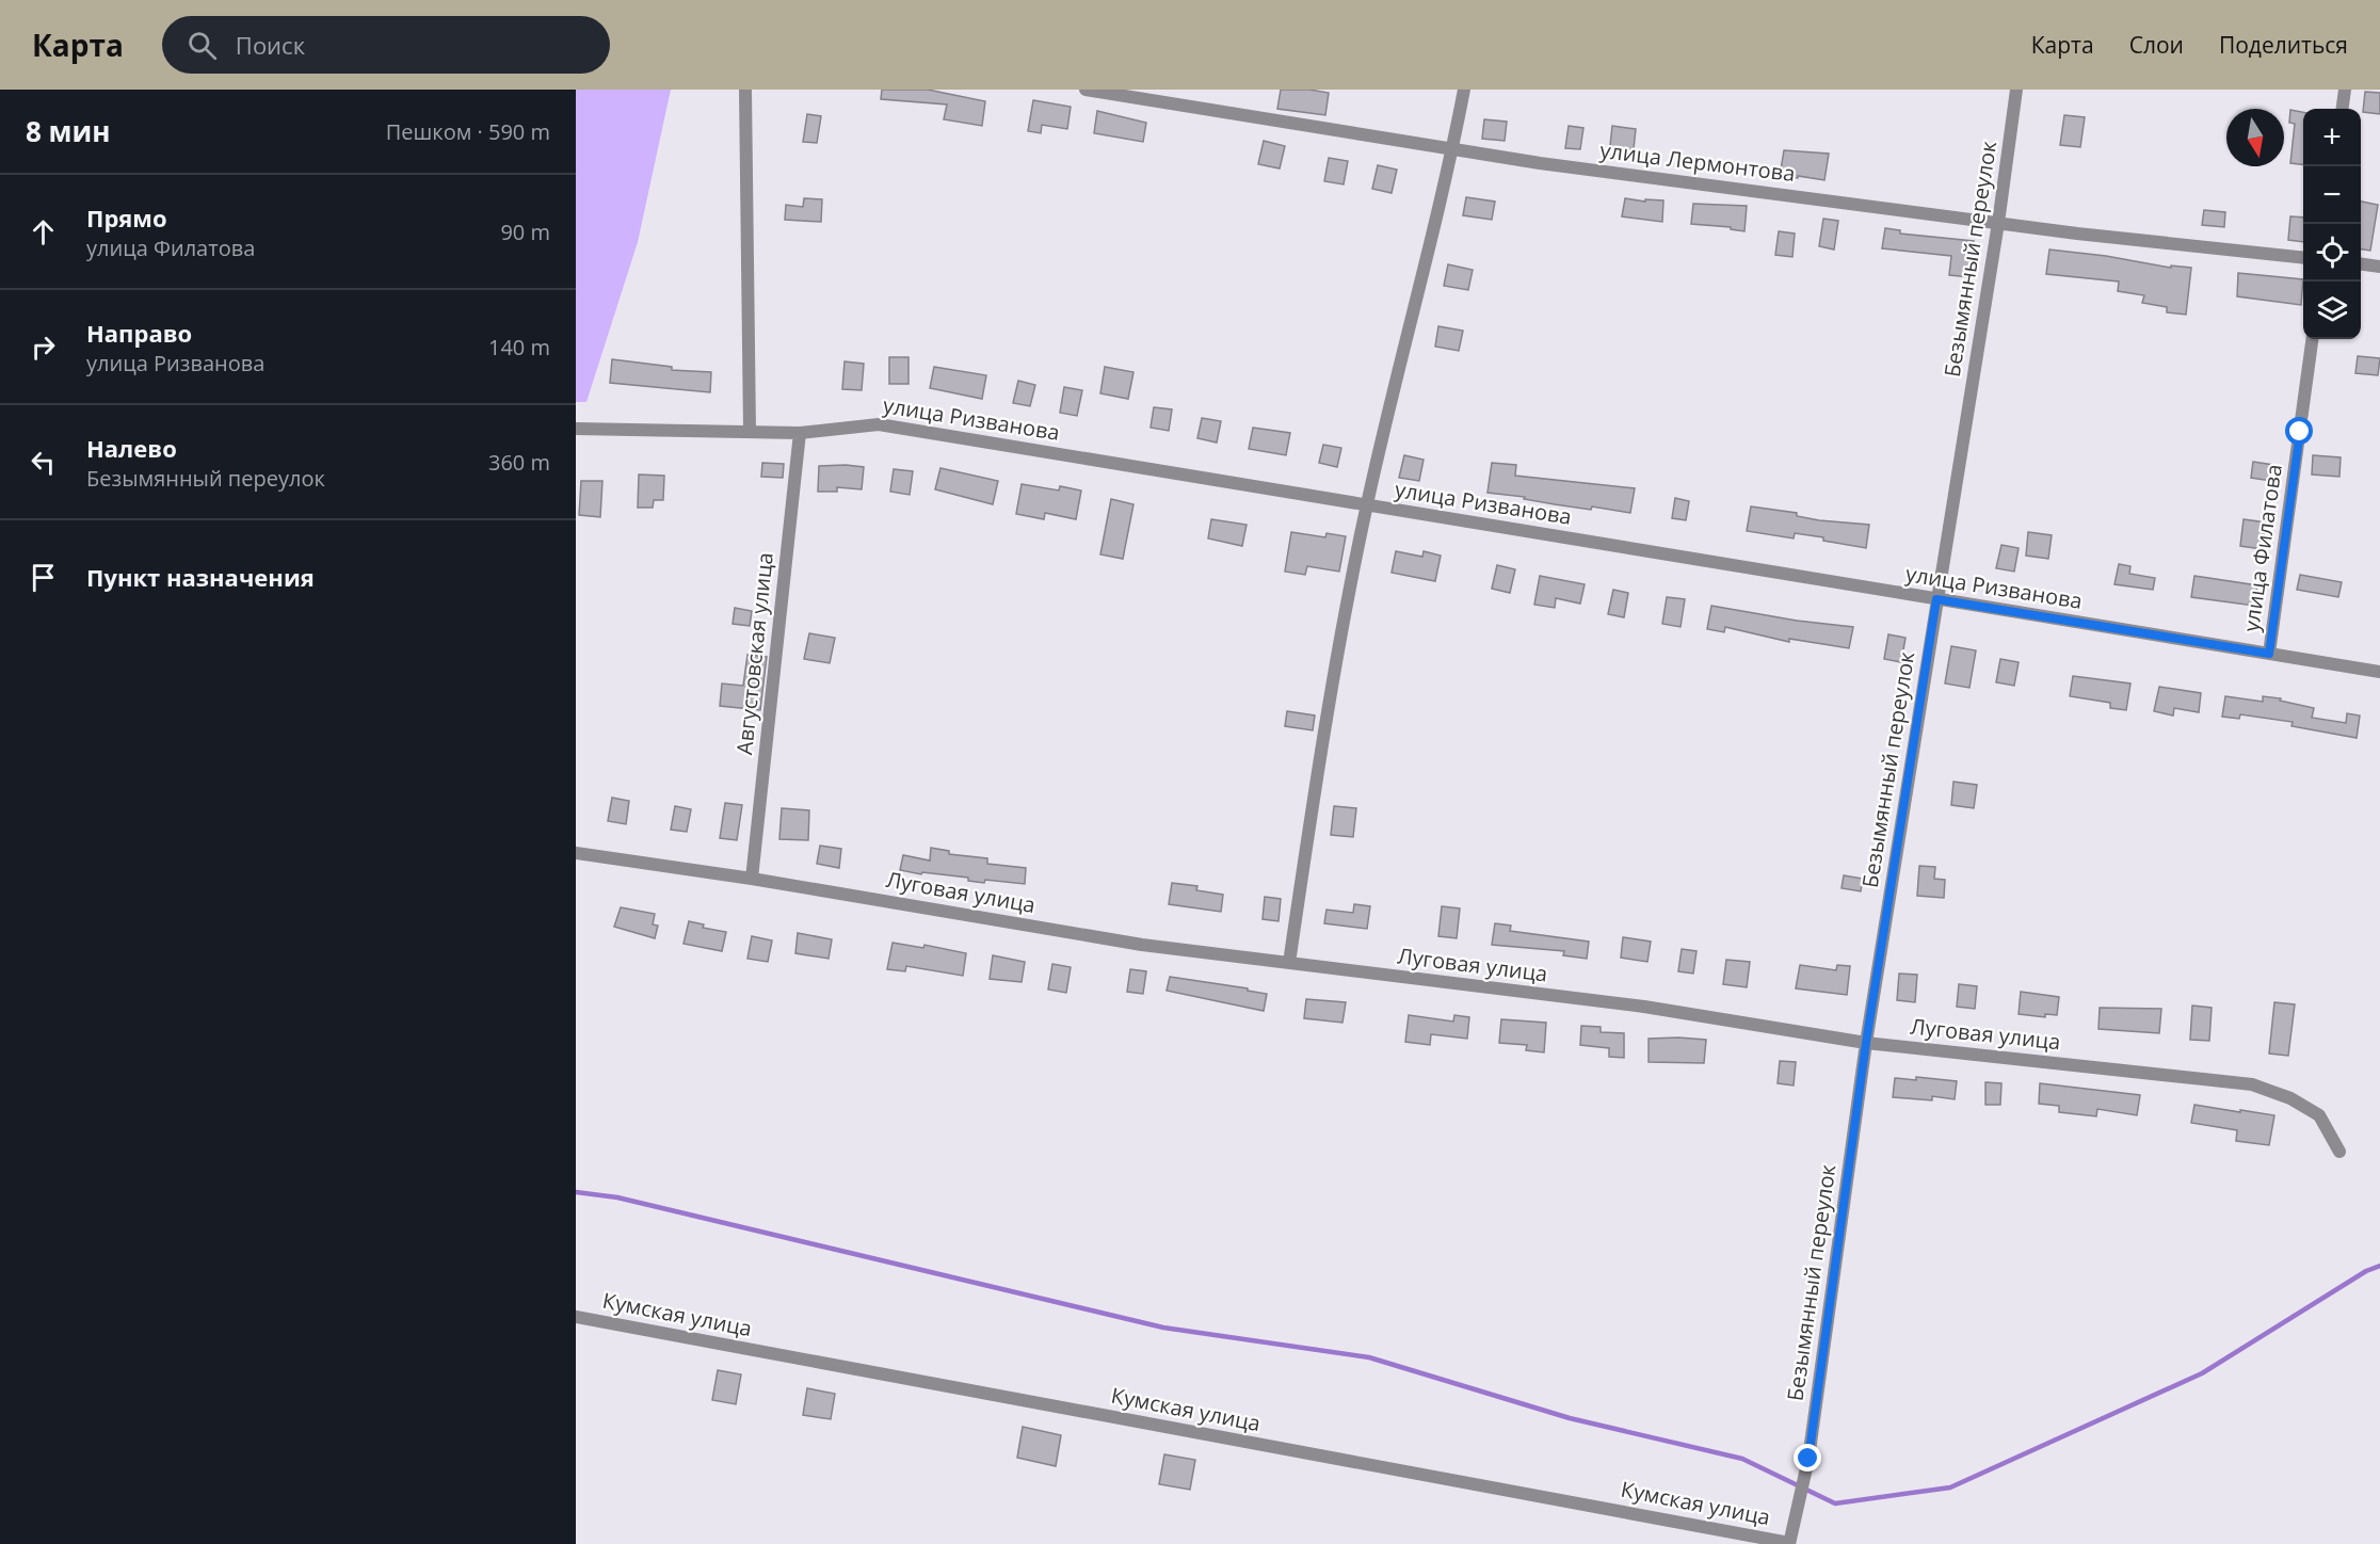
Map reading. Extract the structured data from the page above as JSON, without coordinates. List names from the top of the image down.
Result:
{
  "streets": {
    "street": [
      "улица Лермонтова",
      "Безымянный переулок",
      "улица Ризванова",
      "улица Филатова",
      "Августовская улица",
      "Луговая улица",
      "Кумская улица"
    ]
  },
  "crossings": [
    ["улица Лермонтова", "Безымянный переулок"],
    ["Безымянный переулок", "улица Ризванова"],
    ["Безымянный переулок", "Луговая улица"],
    ["Безымянный переулок", "Кумская улица"],
    ["улица Ризванова", "улица Филатова"],
    ["улица Ризванова", "Августовская улица"],
    ["Августовская улица", "Луговая улица"]
  ],
  "north": "bottom",
  "page": {
    "header": "Карта",
    "search": "Поиск",
    "nav": ["Карта", "Слои", "Поделиться"],
    "heading": ["8 мин", "Пешком · 590 m"],
    "map_buttons": ["+", "−"],
    "list": [
      ["Прямо", "улица Филатова", "90 m"],
      ["Направо", "улица Ризванова", "140 m"],
      ["Налево", "Безымянный переулок", "360 m"],
      "Пункт назначения"
    ]
  }
}
